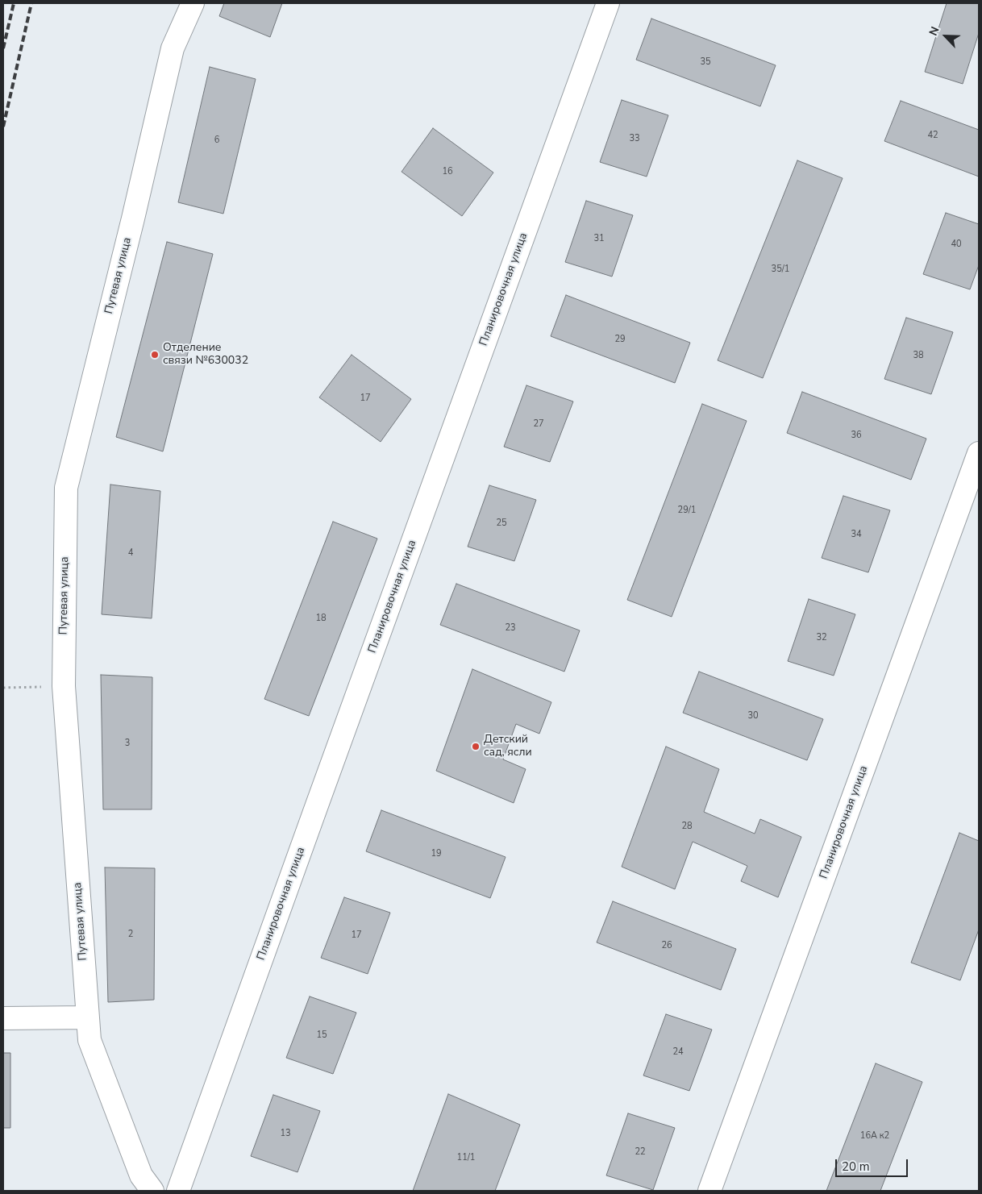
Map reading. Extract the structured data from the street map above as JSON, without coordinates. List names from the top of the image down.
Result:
{
  "streets": {
    "street": ["Путевая улица", "Планировочная улица"]
  },
  "places": ["Отделение связи №630032", "Детский сад, ясли"],
  "house_numbers": [
    "35",
    "42",
    "33",
    "6",
    "16",
    "31",
    "40",
    "35/1",
    "29",
    "38",
    "17",
    "27",
    "36",
    "29/1",
    "25",
    "34",
    "4",
    "18",
    "23",
    "32",
    "30",
    "3",
    "28",
    "19",
    "2",
    "17",
    "26",
    "15",
    "24",
    "13",
    "16А к2",
    "22",
    "11/1"
  ],
  "scale_bar": "20 m",
  "north": "top left"
}
